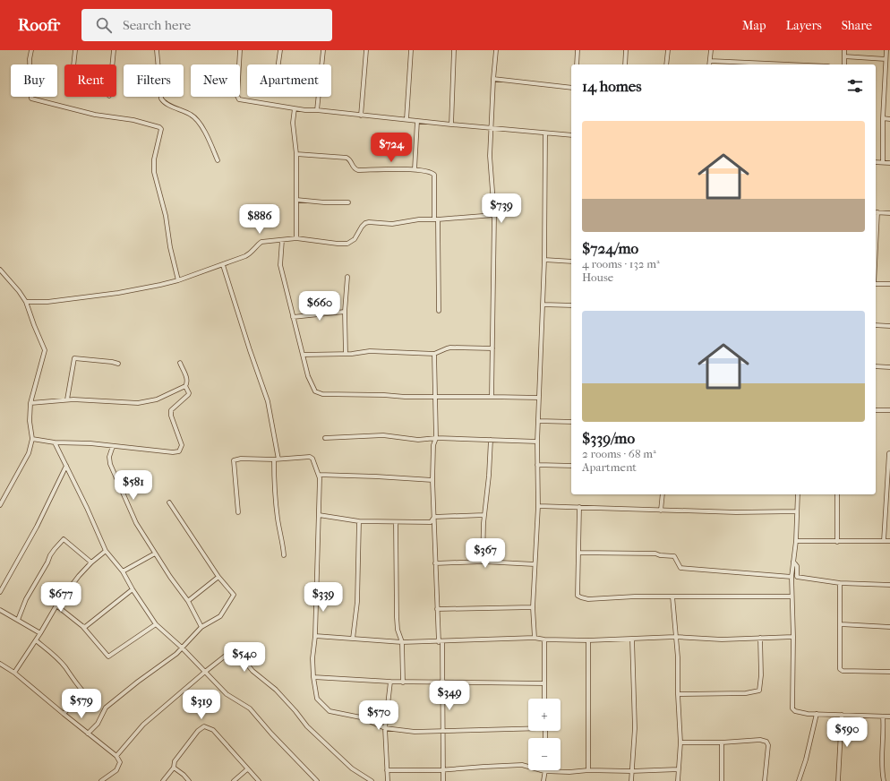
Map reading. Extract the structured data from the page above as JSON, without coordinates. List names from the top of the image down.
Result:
{
  "page": {
    "header": "Roofr",
    "search": "Search here",
    "nav": ["Map", "Layers", "Share"],
    "chip": [
      "Buy",
      "Rent",
      "Filters",
      "New",
      "Apartment"
    ],
    "heading": "14 homes",
    "list": [
      {
        "name": "$724/mo",
        "note": "4 rooms · 132 m² · House"
      },
      {
        "name": "$339/mo",
        "note": "2 rooms · 68 m² · Apartment"
      }
    ],
    "price": [
      "$724",
      "$739",
      "$886",
      "$660",
      "$581",
      "$367",
      "$677",
      "$339",
      "$540",
      "$349",
      "$579",
      "$319",
      "$570",
      "$590"
    ],
    "map_buttons": ["+", "−"]
  }
}
